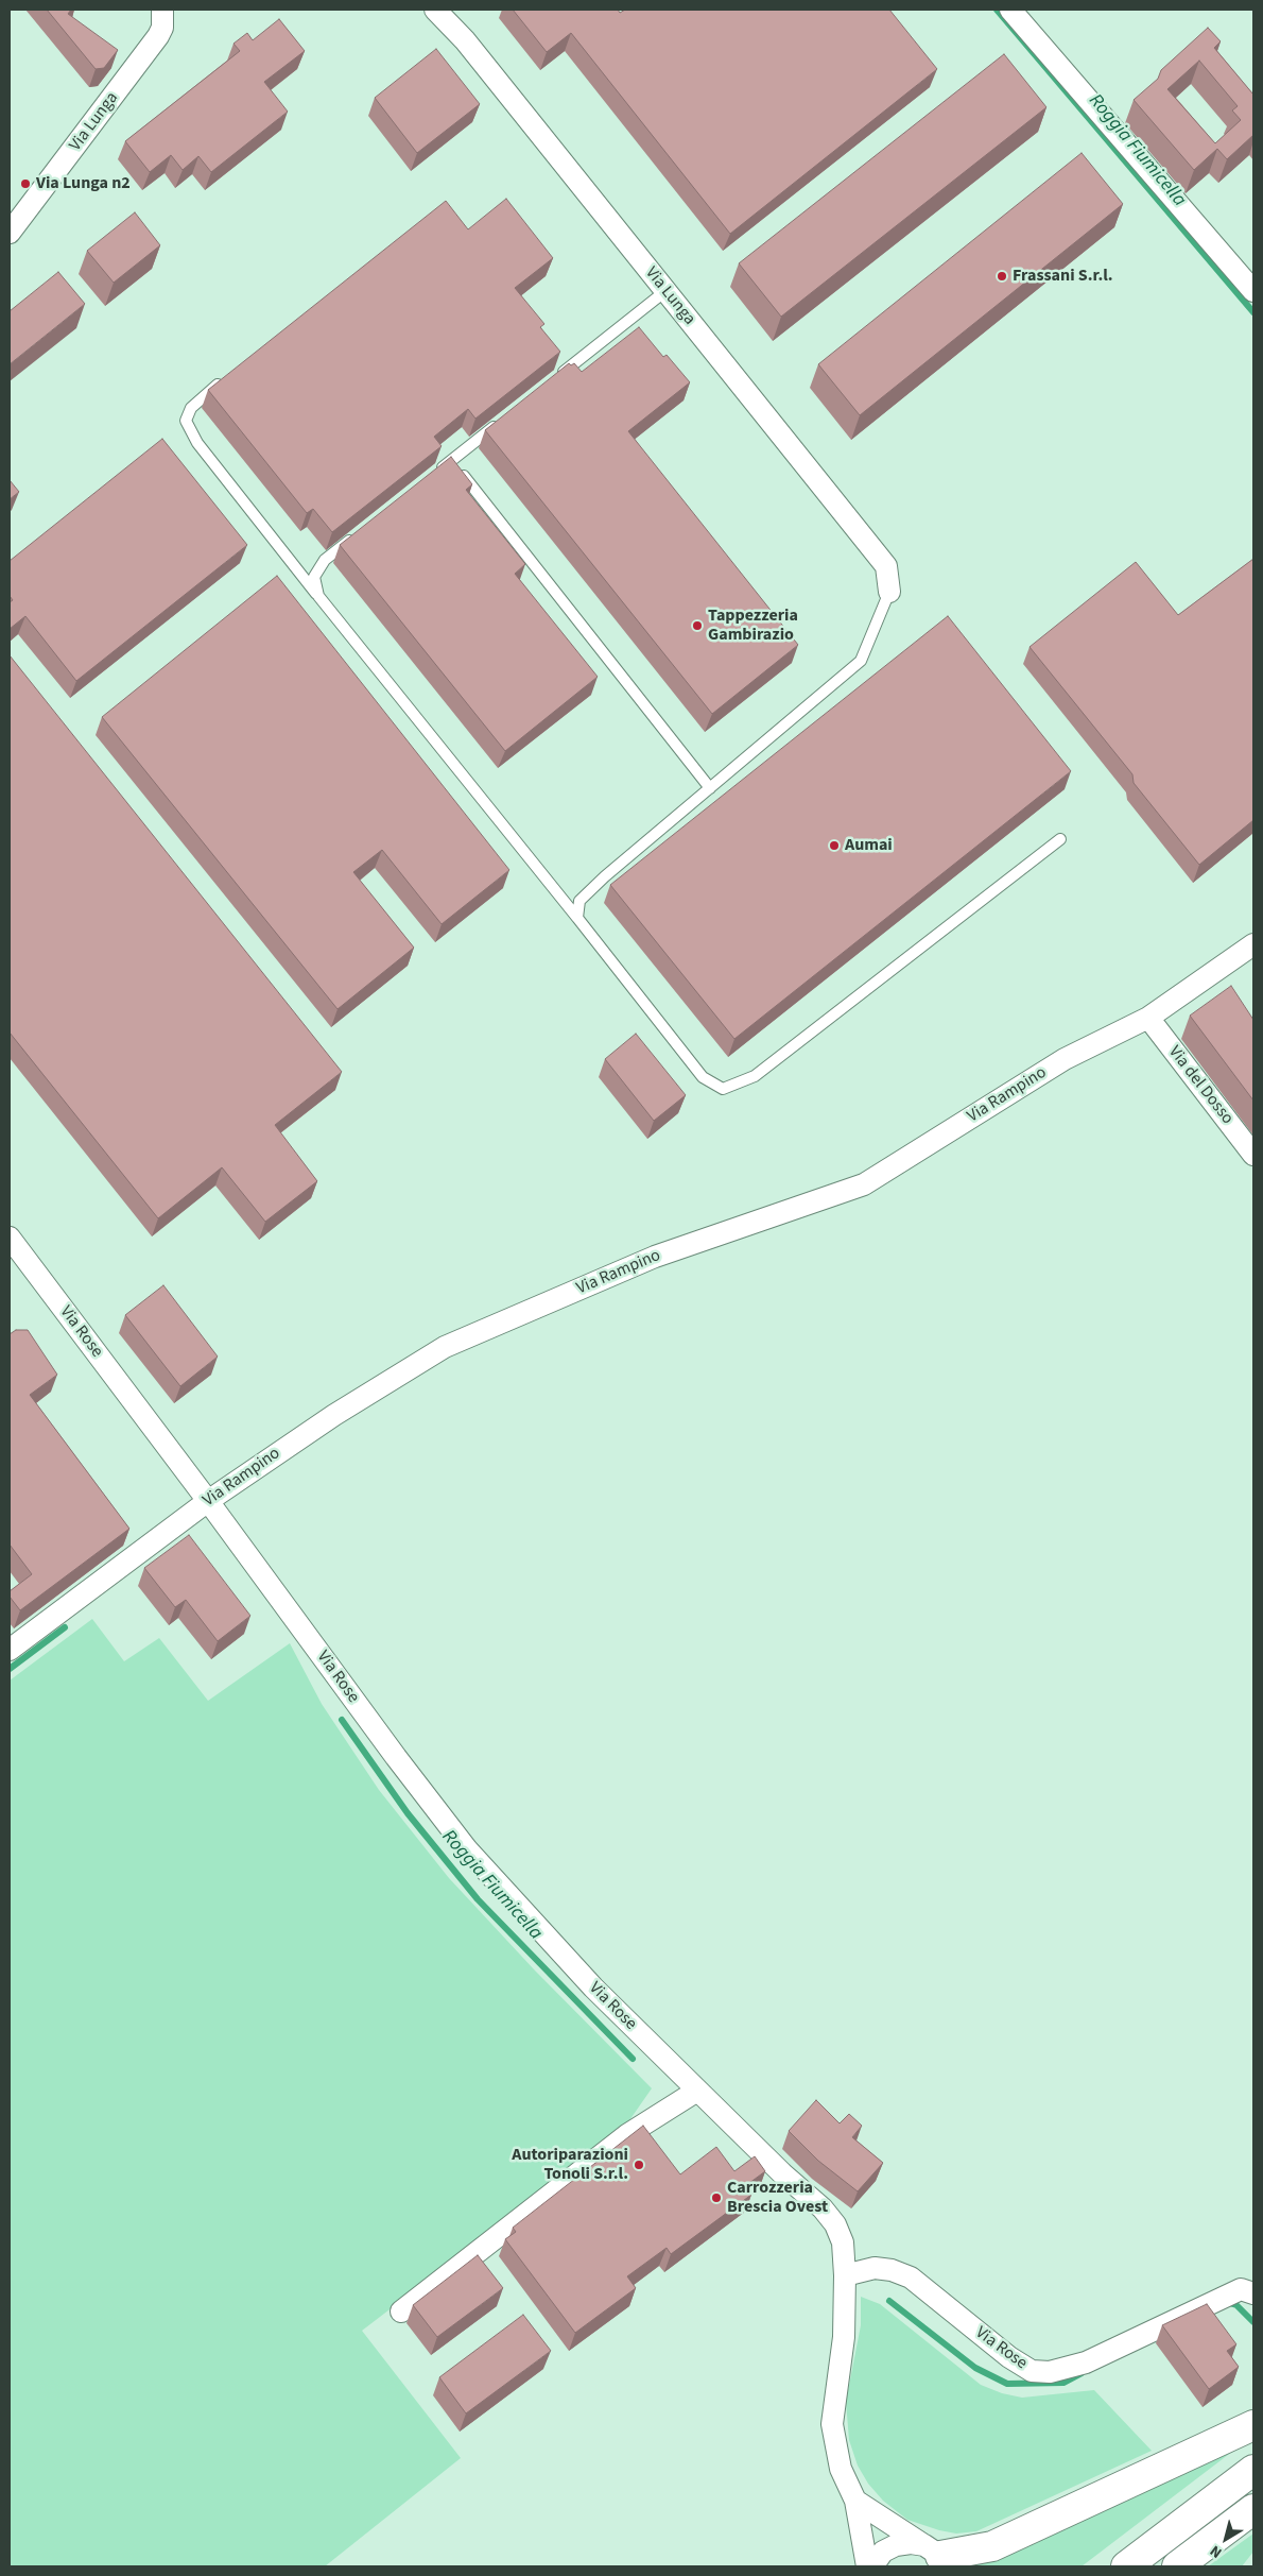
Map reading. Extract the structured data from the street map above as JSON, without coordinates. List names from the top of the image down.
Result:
{
  "streets": {
    "street": [
      "Via Lunga",
      "Via del Dosso",
      "Via Rampino",
      "Via Rose"
    ]
  },
  "crossings": [
    ["Via del Dosso", "Via Rampino"],
    ["Via Rampino", "Via Rose"]
  ],
  "water": ["Roggia Fiumicella"],
  "places": [
    "Via Lunga n2",
    "Frassani S.r.l.",
    "Tappezzeria Gambirazio",
    "Aumai",
    "Autoriparazioni Tonoli S.r.l.",
    "Carrozzeria Brescia Ovest"
  ],
  "north": "bottom left"
}
